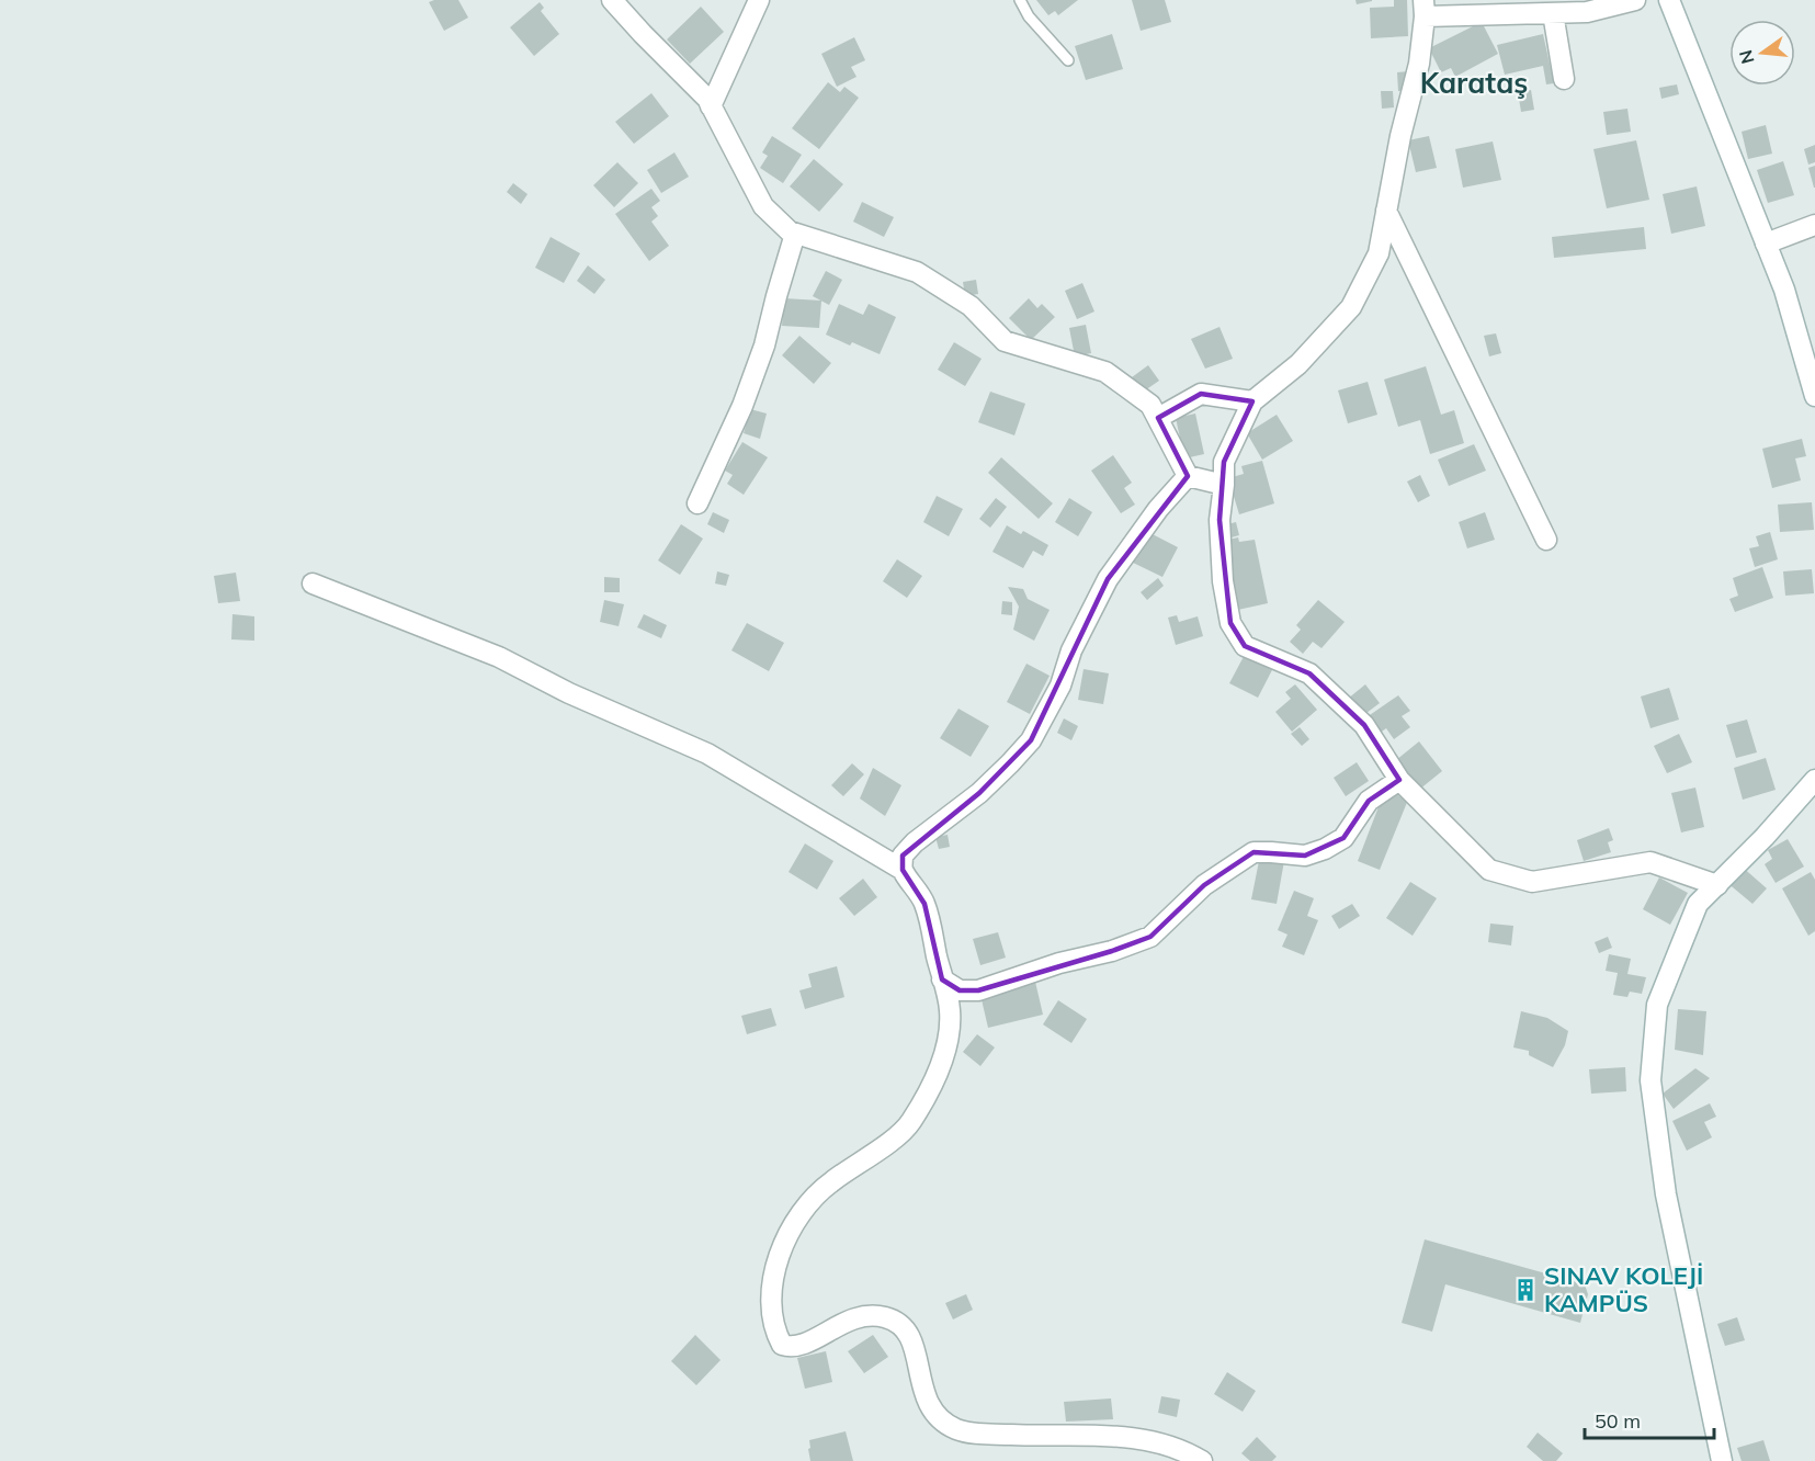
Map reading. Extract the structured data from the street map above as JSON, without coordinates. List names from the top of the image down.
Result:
{
  "districts": ["Karataş"],
  "places": {
    "building": ["SINAV KOLEJİ KAMPÜS"]
  },
  "scale_bar": "50 m",
  "north": "left"
}
